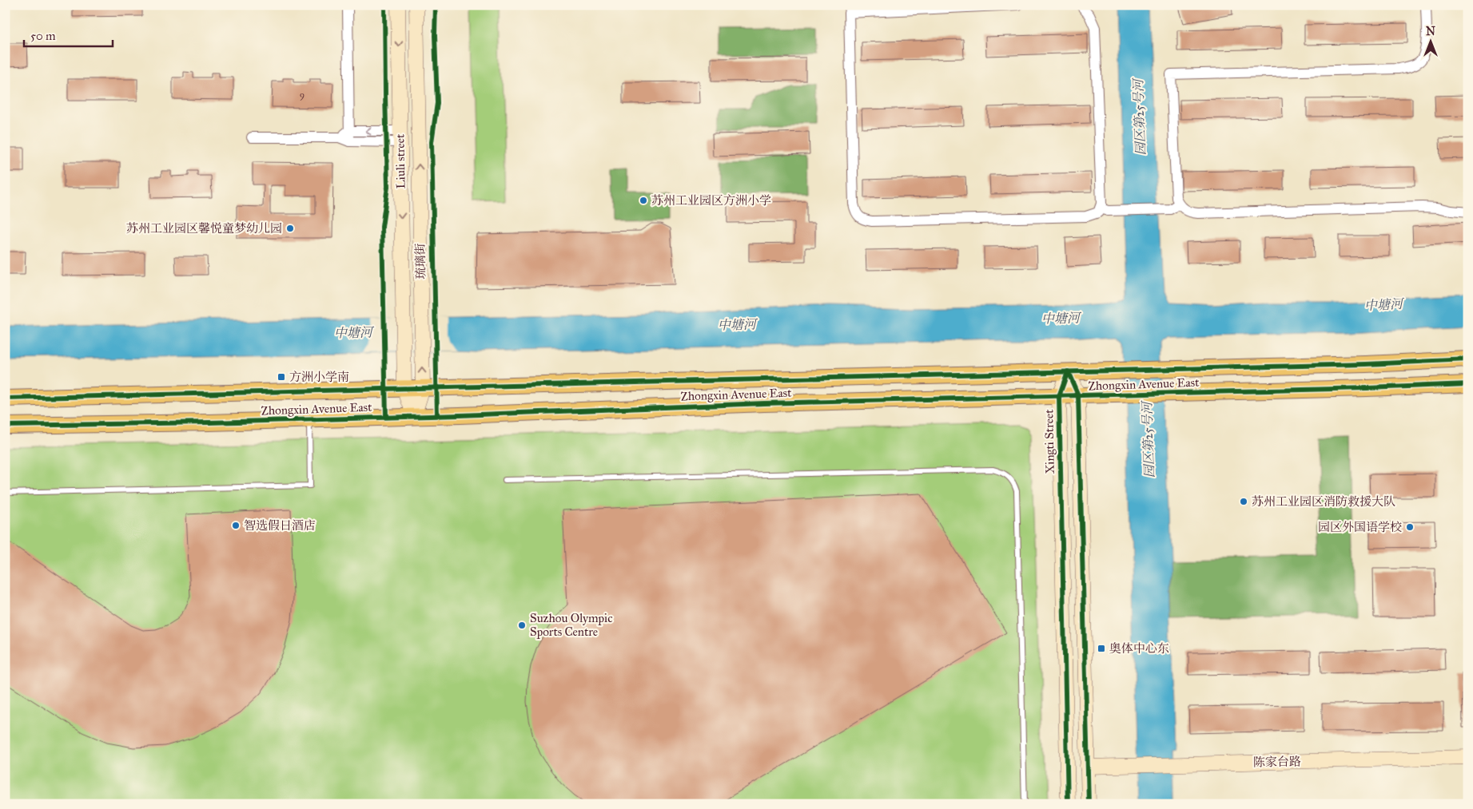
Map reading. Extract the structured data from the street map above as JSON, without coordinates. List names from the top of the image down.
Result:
{
  "streets": {
    "main road": ["Zhongxin Avenue East"],
    "street": [
      "Liuli street",
      "琉璃街",
      "Xingti Street",
      "陈家台路"
    ]
  },
  "crossings": [
    ["Liuli street", "Zhongxin Avenue East"],
    ["琉璃街", "Zhongxin Avenue East"],
    ["Zhongxin Avenue East", "Xingti Street"]
  ],
  "water": ["园区第25号河", "中塘河"],
  "places": {
    "other": [
      "苏州工业园区方洲小学",
      "苏州工业园区馨悦童梦幼儿园",
      "苏州工业园区消防救援大队",
      "智选假日酒店",
      "园区外国语学校",
      "Suzhou Olympic Sports Centre"
    ],
    "transit": ["方洲小学南", "奥体中心东"]
  },
  "house_numbers": ["9"],
  "scale_bar": "50 m",
  "north": "top"
}
